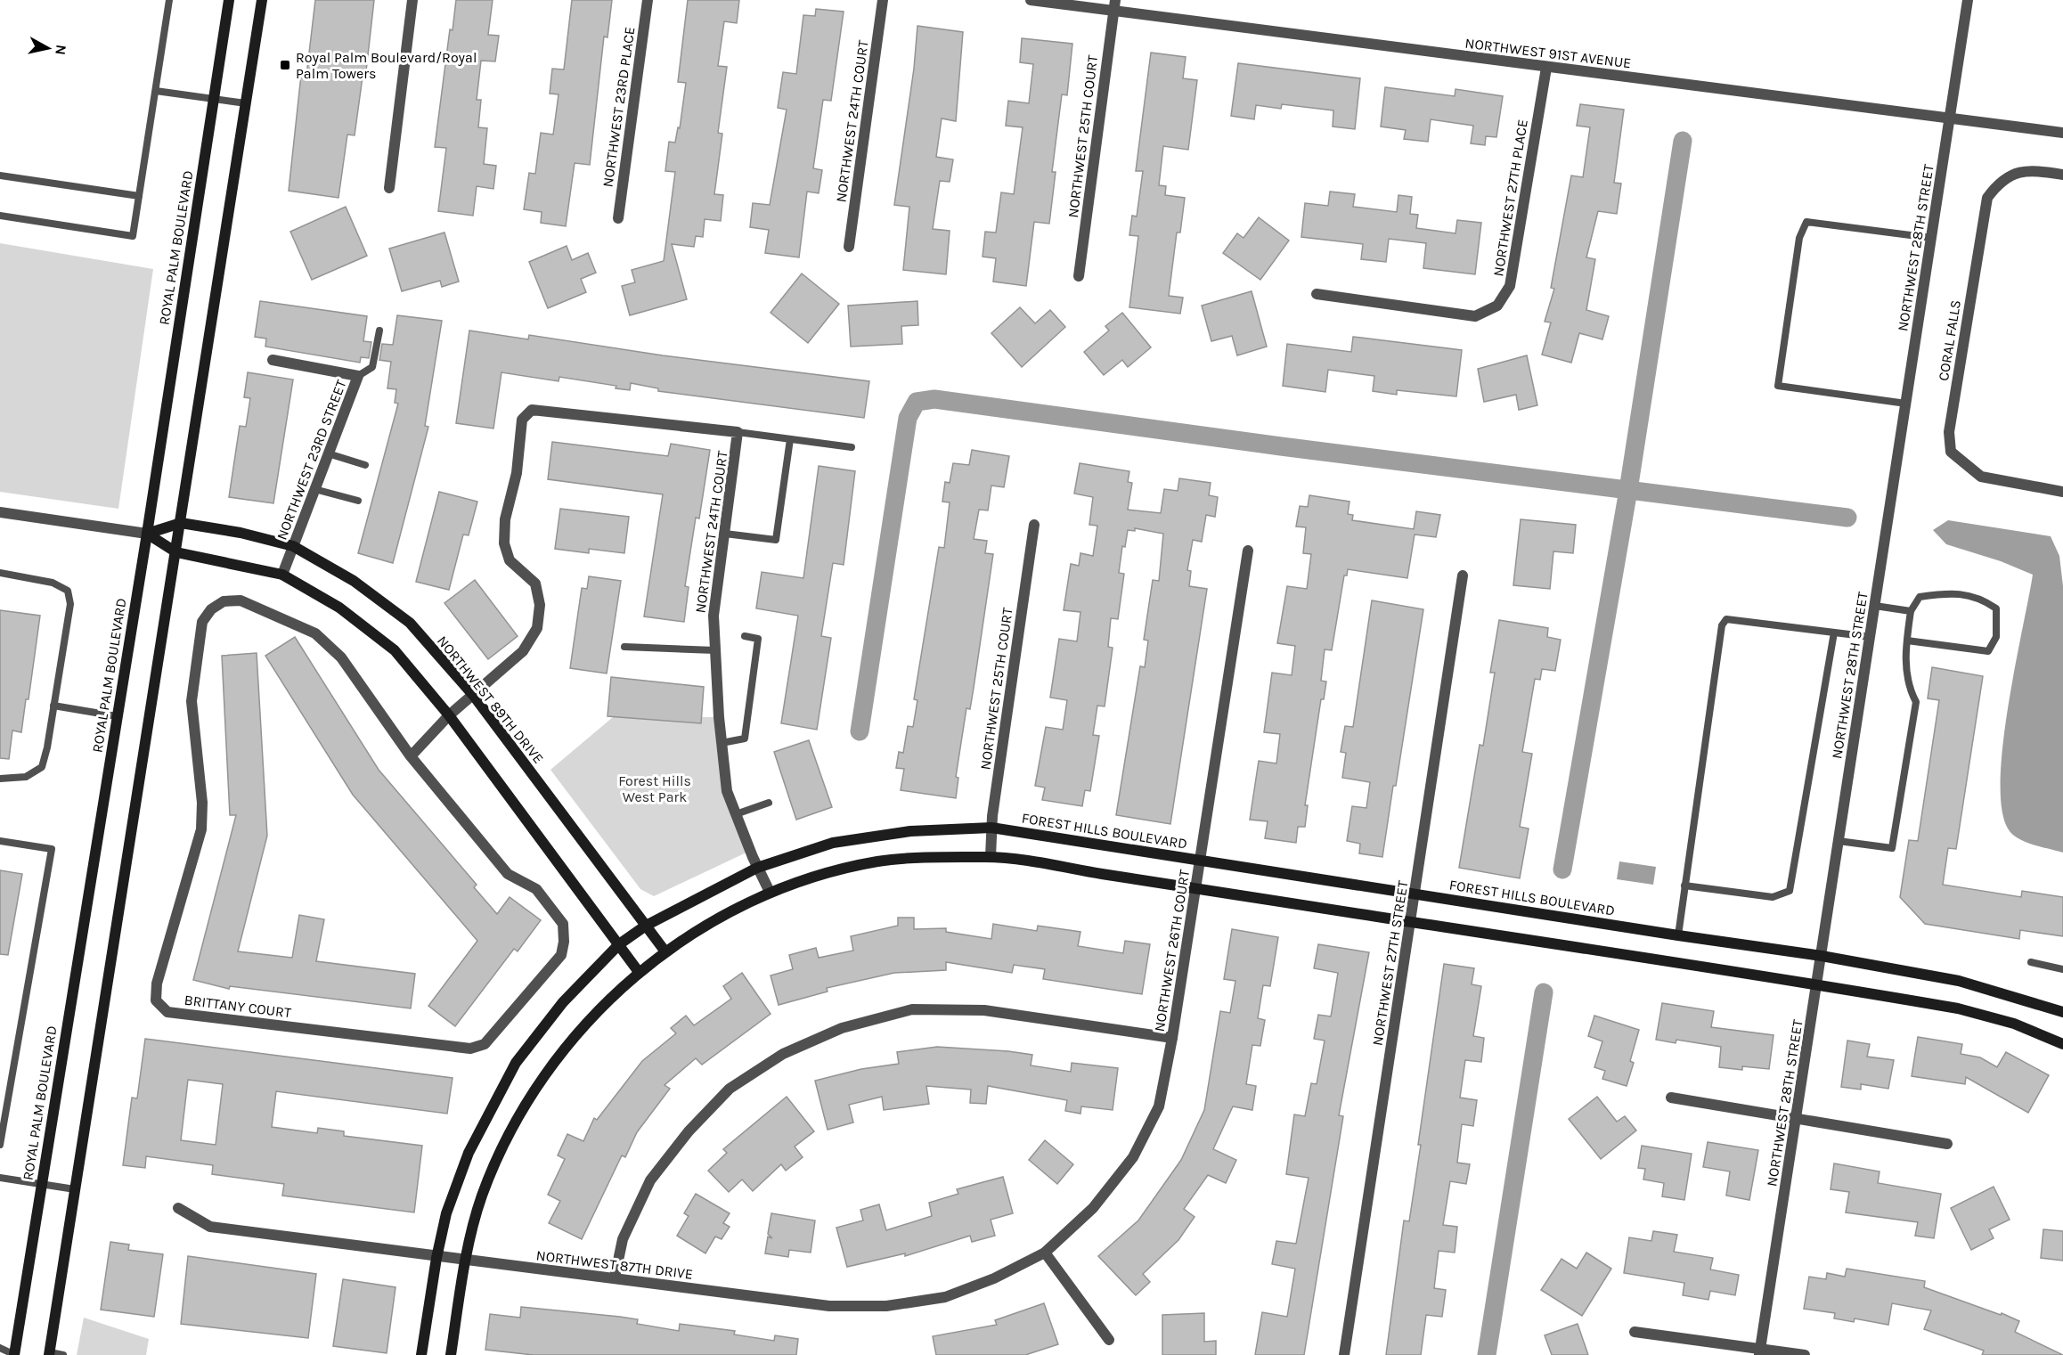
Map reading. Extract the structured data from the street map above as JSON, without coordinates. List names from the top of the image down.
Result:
{
  "streets": {
    "street": [
      "NORTHWEST 91ST AVENUE",
      "NORTHWEST 23RD PLACE",
      "NORTHWEST 24TH COURT",
      "NORTHWEST 25TH COURT",
      "NORTHWEST 27TH PLACE",
      "ROYAL PALM BOULEVARD",
      "NORTHWEST 28TH STREET",
      "CORAL FALLS",
      "NORTHWEST 23RD STREET",
      "NORTHWEST 89TH DRIVE",
      "FOREST HILLS BOULEVARD",
      "NORTHWEST 26TH COURT",
      "NORTHWEST 27TH STREET",
      "BRITTANY COURT",
      "NORTHWEST 87TH DRIVE"
    ]
  },
  "crossings": [
    ["NORTHWEST 91ST AVENUE", "NORTHWEST 25TH COURT"],
    ["NORTHWEST 91ST AVENUE", "NORTHWEST 27TH PLACE"],
    ["NORTHWEST 91ST AVENUE", "NORTHWEST 28TH STREET"],
    ["NORTHWEST 24TH COURT", "NORTHWEST 89TH DRIVE"],
    ["NORTHWEST 24TH COURT", "FOREST HILLS BOULEVARD"],
    ["NORTHWEST 25TH COURT", "FOREST HILLS BOULEVARD"],
    ["ROYAL PALM BOULEVARD", "NORTHWEST 89TH DRIVE"],
    ["NORTHWEST 28TH STREET", "FOREST HILLS BOULEVARD"],
    ["NORTHWEST 23RD STREET", "NORTHWEST 89TH DRIVE"],
    ["NORTHWEST 89TH DRIVE", "FOREST HILLS BOULEVARD"],
    ["FOREST HILLS BOULEVARD", "NORTHWEST 26TH COURT"],
    ["FOREST HILLS BOULEVARD", "NORTHWEST 27TH STREET"],
    ["FOREST HILLS BOULEVARD", "NORTHWEST 87TH DRIVE"],
    ["NORTHWEST 26TH COURT", "NORTHWEST 87TH DRIVE"]
  ],
  "parks": ["Forest Hills West Park"],
  "places": {
    "transit": ["Royal Palm Boulevard/Royal Palm Towers"]
  },
  "north": "right"
}
